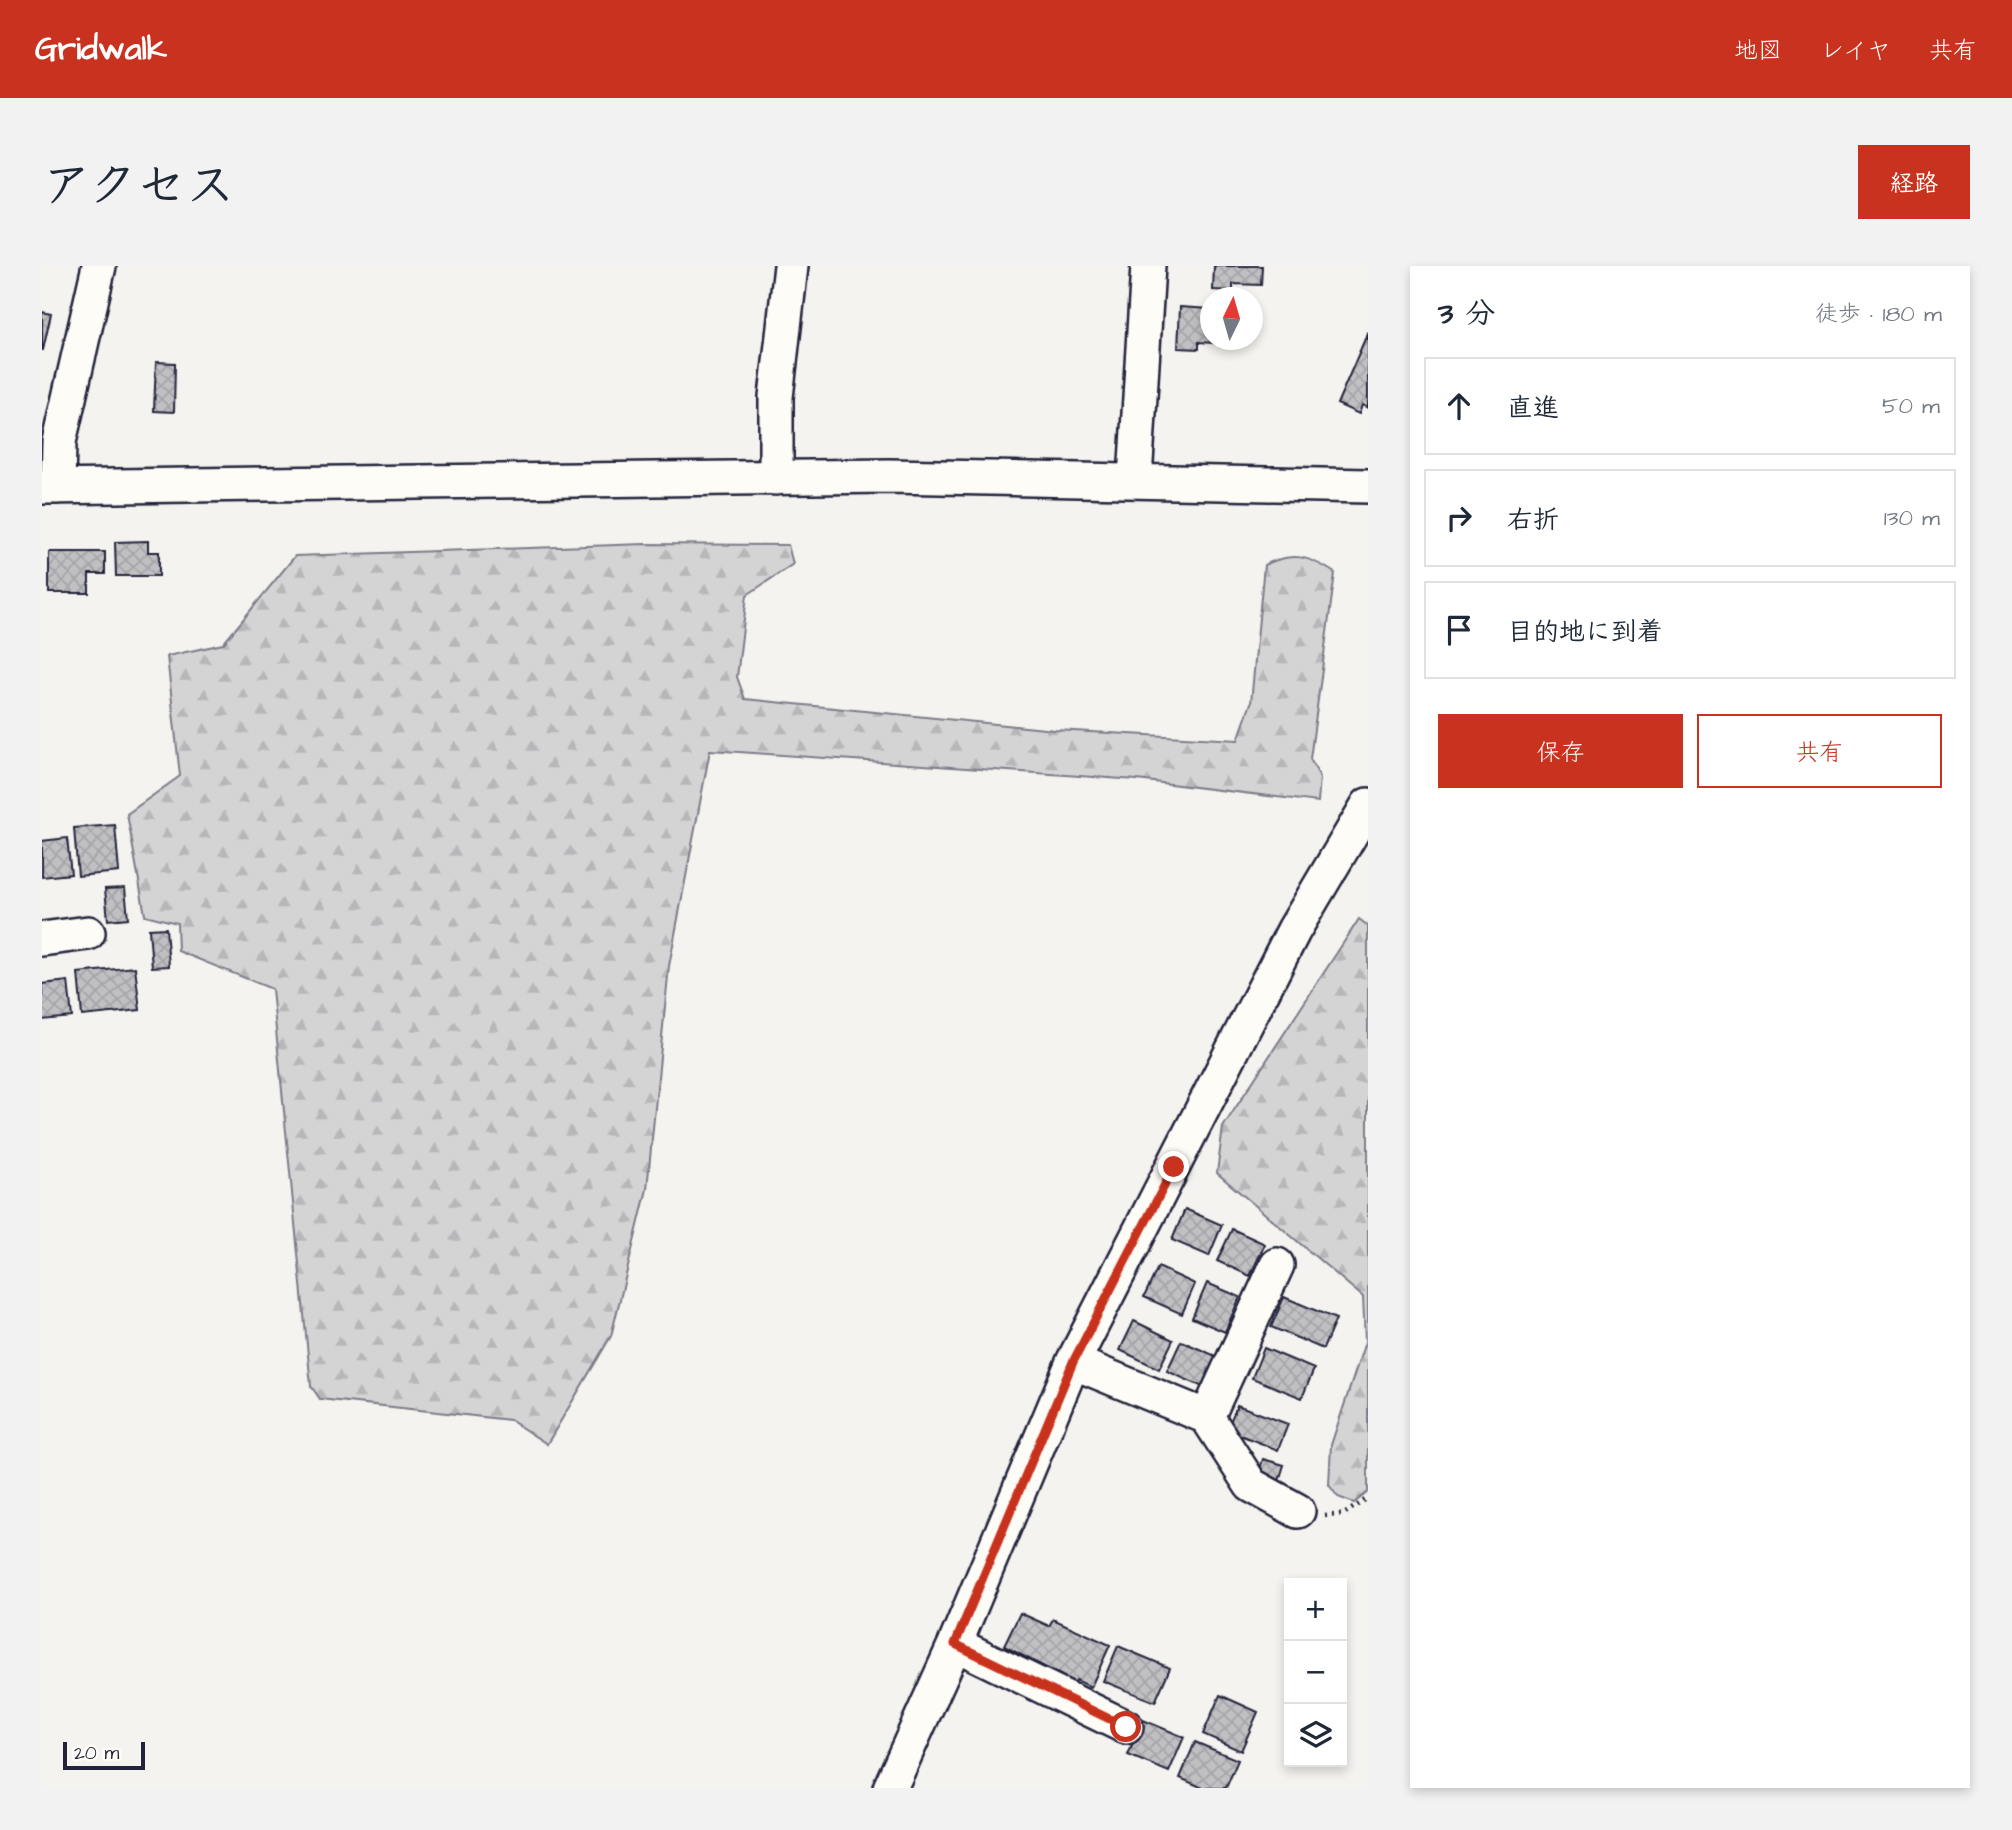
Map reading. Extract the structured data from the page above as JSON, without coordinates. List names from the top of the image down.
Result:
{
  "scale_bar": "20 m",
  "north": "top",
  "page": {
    "header": "Gridwalk",
    "nav": ["地図", "レイヤ", "共有"],
    "title": "アクセス",
    "buttons": [
      "経路",
      ["保存", "共有"]
    ],
    "heading": ["3 分", "徒歩 · 180 m"],
    "list": [
      ["直進", "50 m"],
      ["右折", "130 m"],
      "目的地に到着"
    ],
    "map_buttons": ["+", "−"],
    "scale": "20 m"
  }
}
